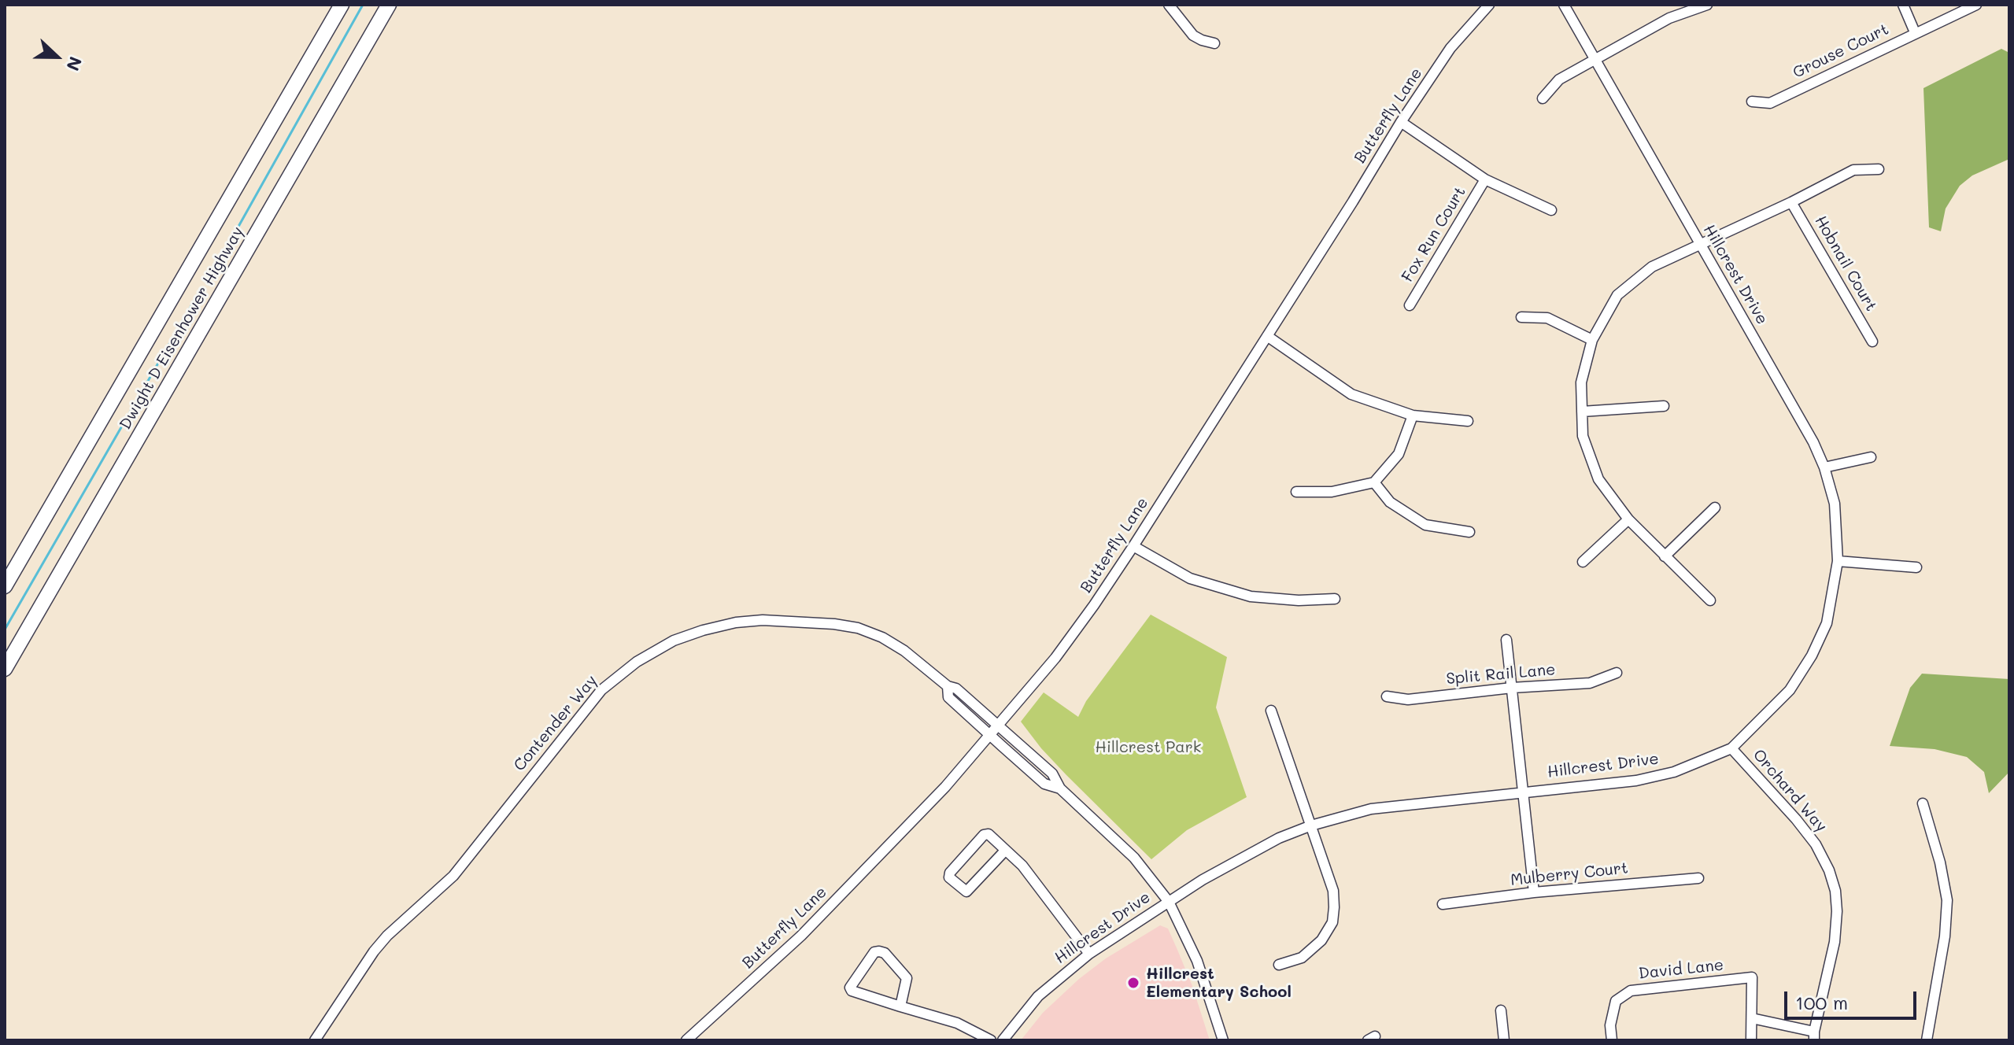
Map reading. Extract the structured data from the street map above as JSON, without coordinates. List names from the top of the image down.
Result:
{
  "streets": {
    "highway": ["Dwight D Eisenhower Highway"],
    "street": [
      "Grouse Court",
      "Butterfly Lane",
      "Fox Run Court",
      "Hobnail Court",
      "Hillcrest Drive",
      "Split Rail Lane",
      "Contender Way",
      "Orchard Way",
      "Mulberry Court",
      "David Lane"
    ]
  },
  "crossings": [
    ["Butterfly Lane", "Contender Way"],
    ["Hillcrest Drive", "Orchard Way"]
  ],
  "parks": ["Hillcrest Park"],
  "places": ["Hillcrest Elementary School"],
  "scale_bar": "100 m",
  "north": "right"
}
